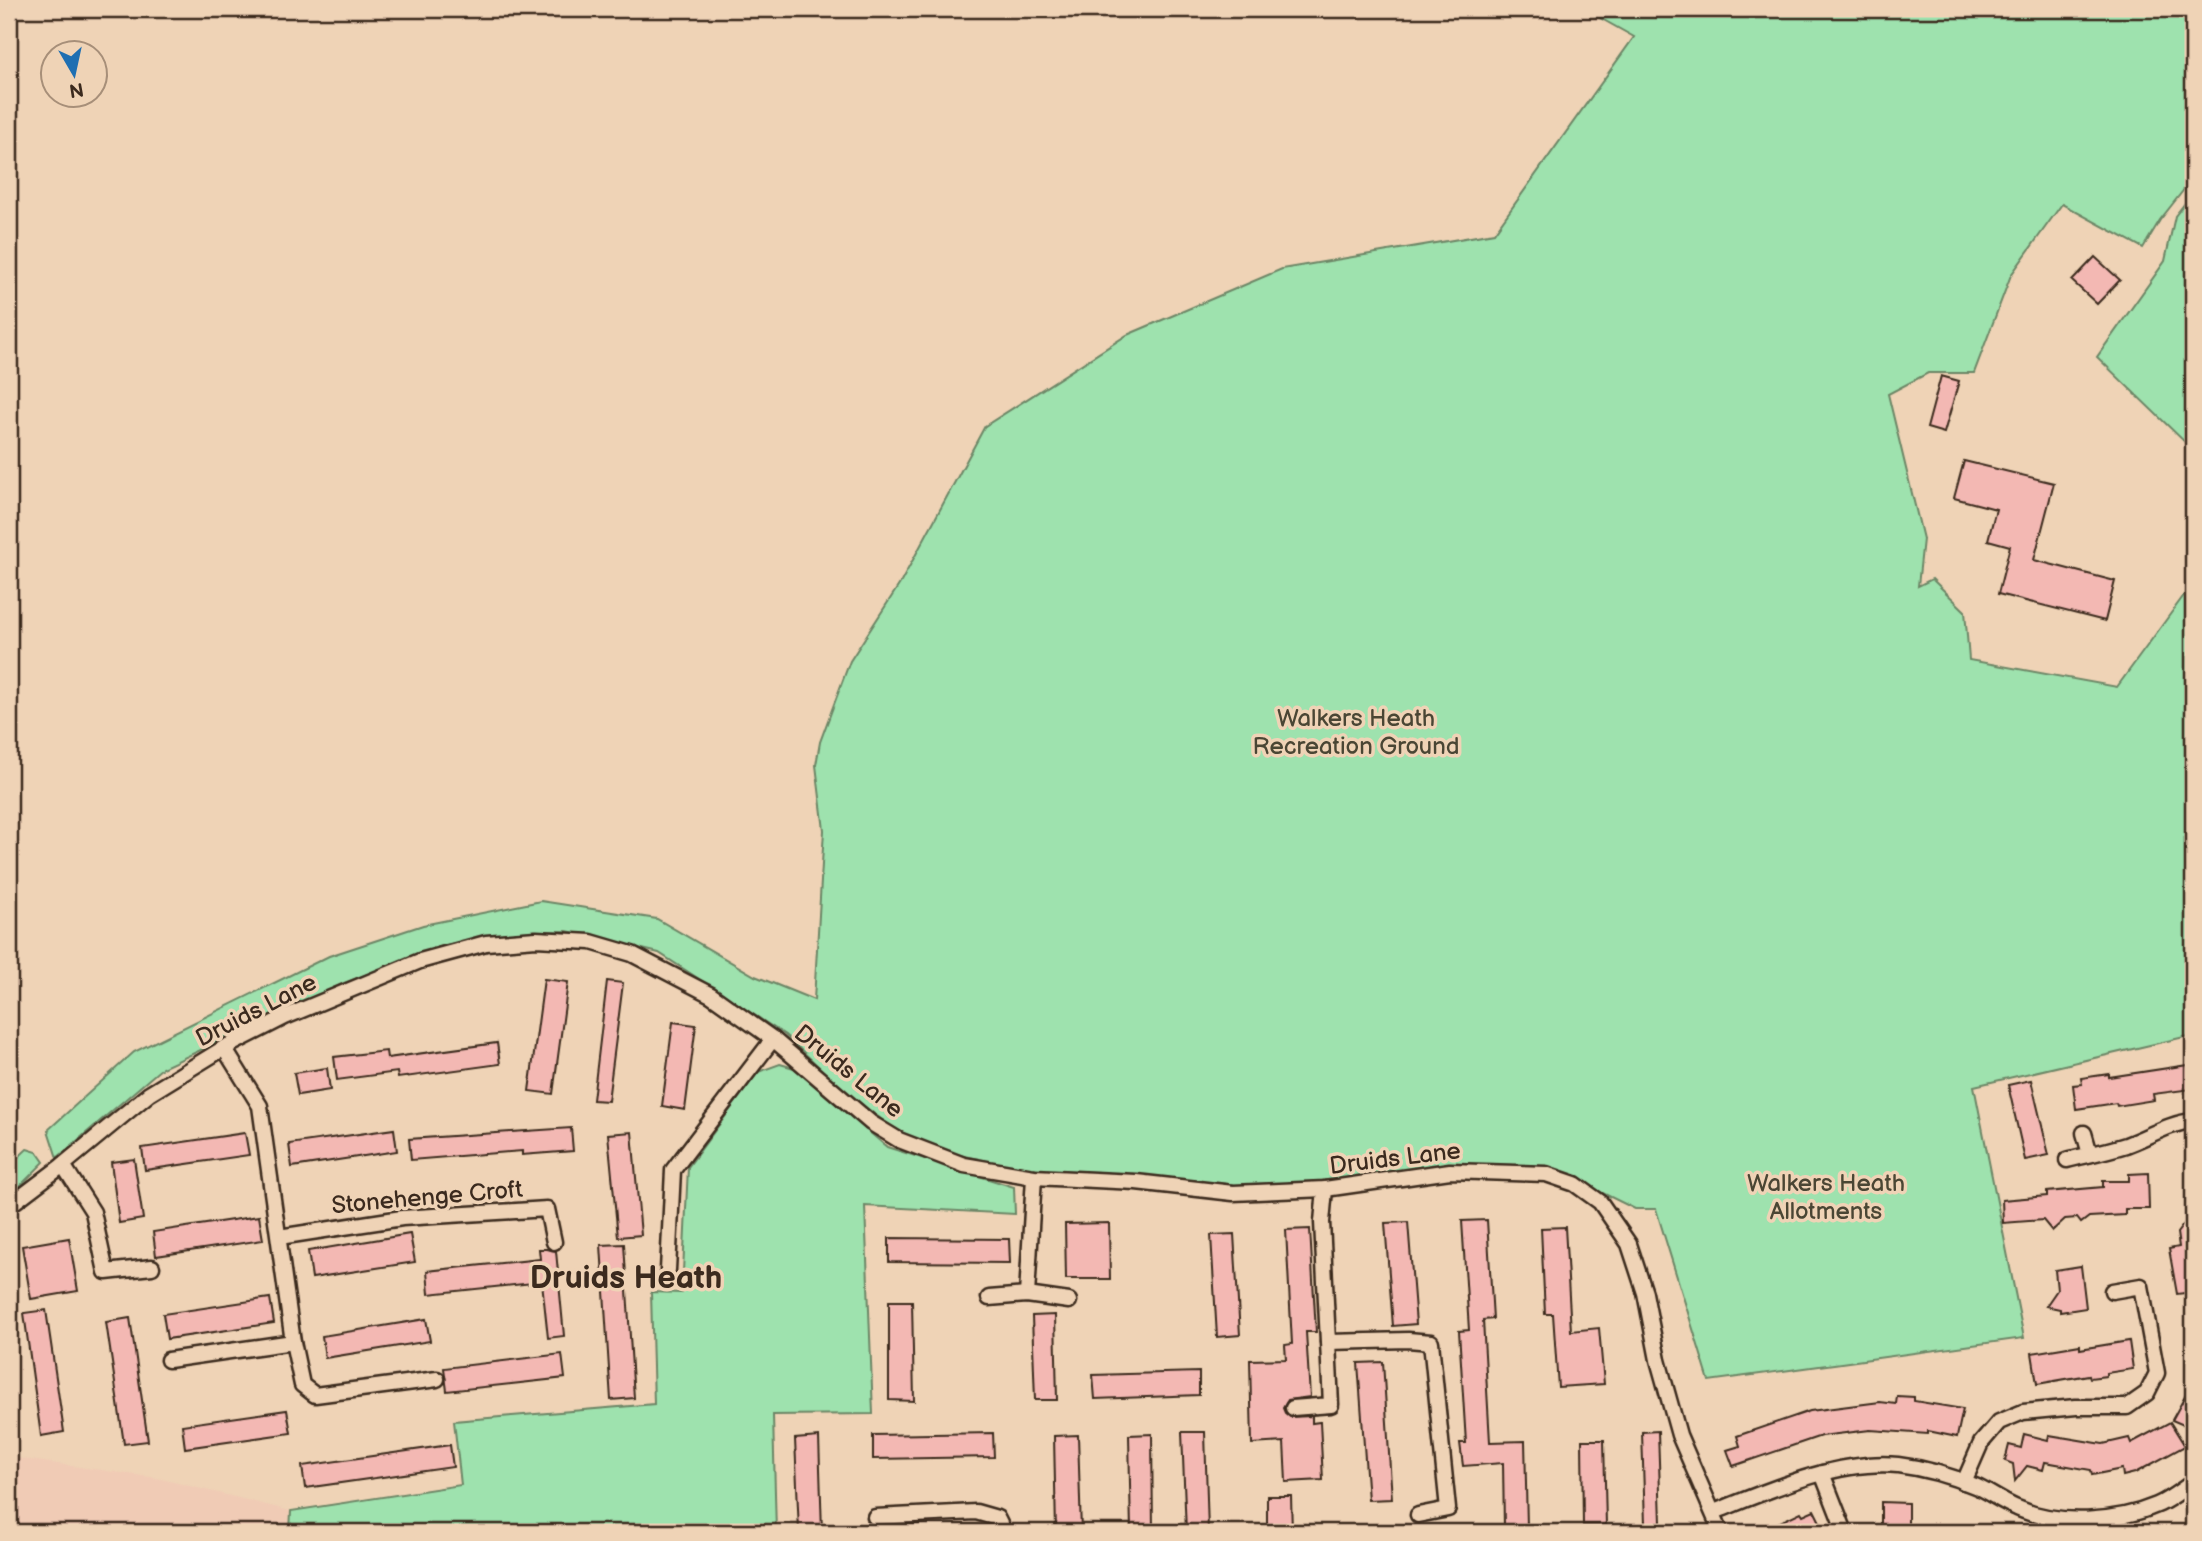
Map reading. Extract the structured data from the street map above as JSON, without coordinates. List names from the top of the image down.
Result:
{
  "streets": {
    "street": ["Druids Lane", "Stonehenge Croft"]
  },
  "districts": ["Druids Heath"],
  "parks": ["Walkers Heath Recreation Ground", "Walkers Heath Allotments"],
  "north": "bottom"
}
